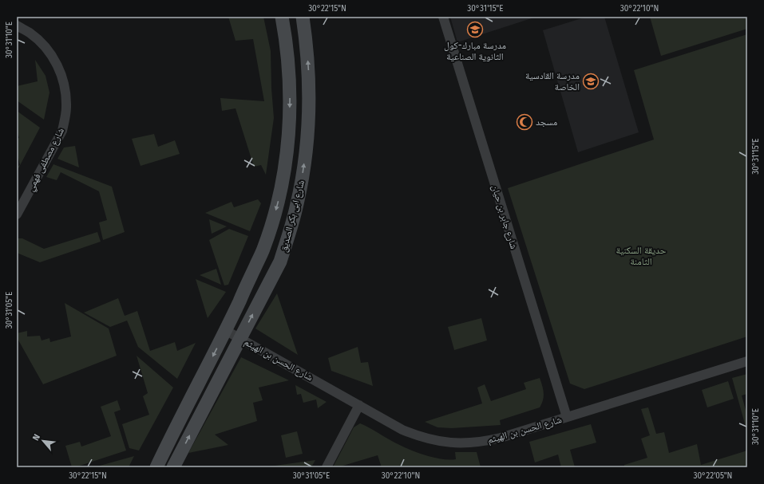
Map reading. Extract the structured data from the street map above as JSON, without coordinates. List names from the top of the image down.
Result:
{
  "streets": {
    "main road": ["شارع ابى بكر الصديق"],
    "street": ["شارع مصطفى فهمي", "شارع جابر بن حيان", "شارع الحسن بن الهيثم"]
  },
  "crossings": [
    ["شارع ابى بكر الصديق", "شارع الحسن بن الهيثم"],
    ["شارع جابر بن حيان", "شارع الحسن بن الهيثم"]
  ],
  "parks": ["حديقة السكنية الثامنة"],
  "places": {
    "school or university": ["مدرسة مبارك-كول الثانوية الصناعية", "مدرسة القادسية الخاصة"],
    "mosque": ["مسجد"]
  },
  "north": "top left",
  "coordinates": [
    "30°22'15\"N",
    "30°31'15\"E",
    "30°22'10\"N",
    "30°31'10\"E",
    "30°31'05\"E",
    "30°22'05\"N"
  ]
}
